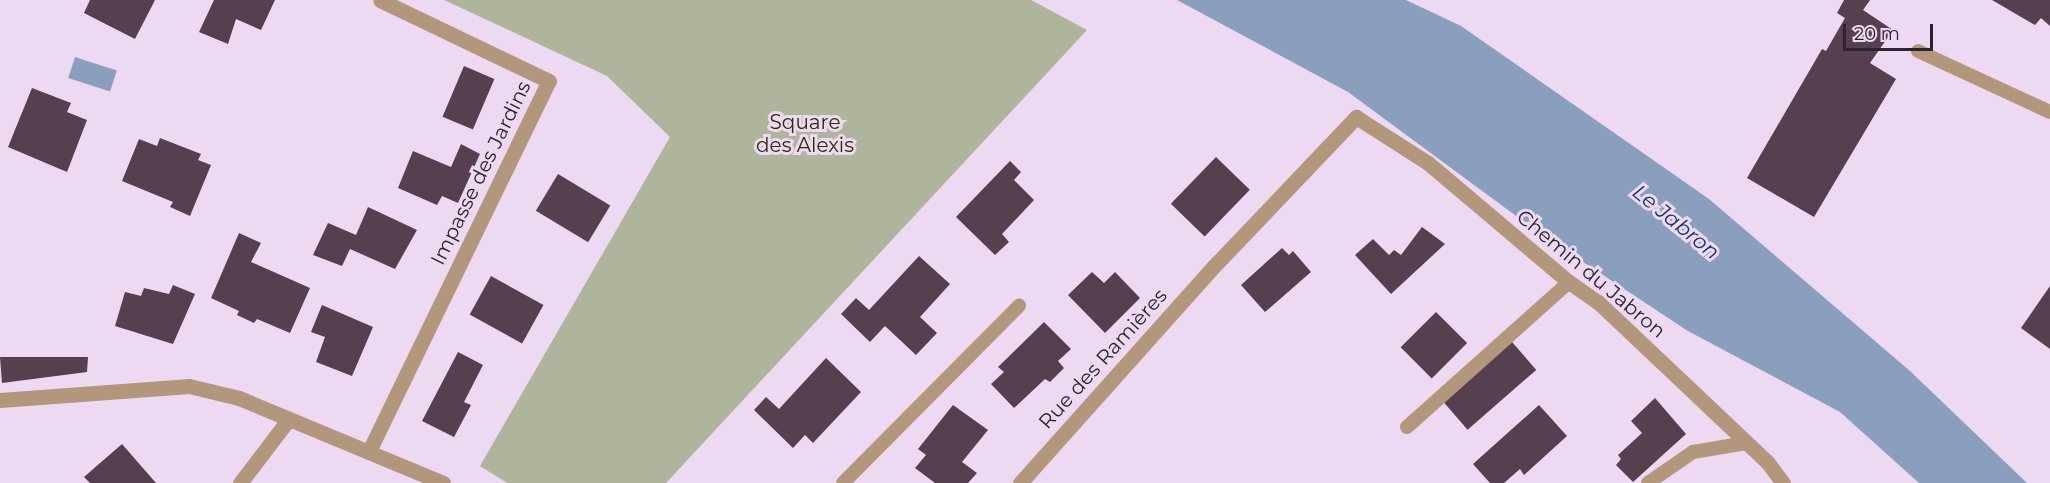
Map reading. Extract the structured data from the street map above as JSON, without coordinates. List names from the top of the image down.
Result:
{
  "streets": {
    "street": ["Impasse des Jardins", "Chemin du Jabron", "Rue des Ramières"]
  },
  "crossings": [
    ["Chemin du Jabron", "Rue des Ramières"]
  ],
  "water": ["Le Jabron"],
  "parks": ["Square des Alexis"],
  "scale_bar": "20 m"
}
